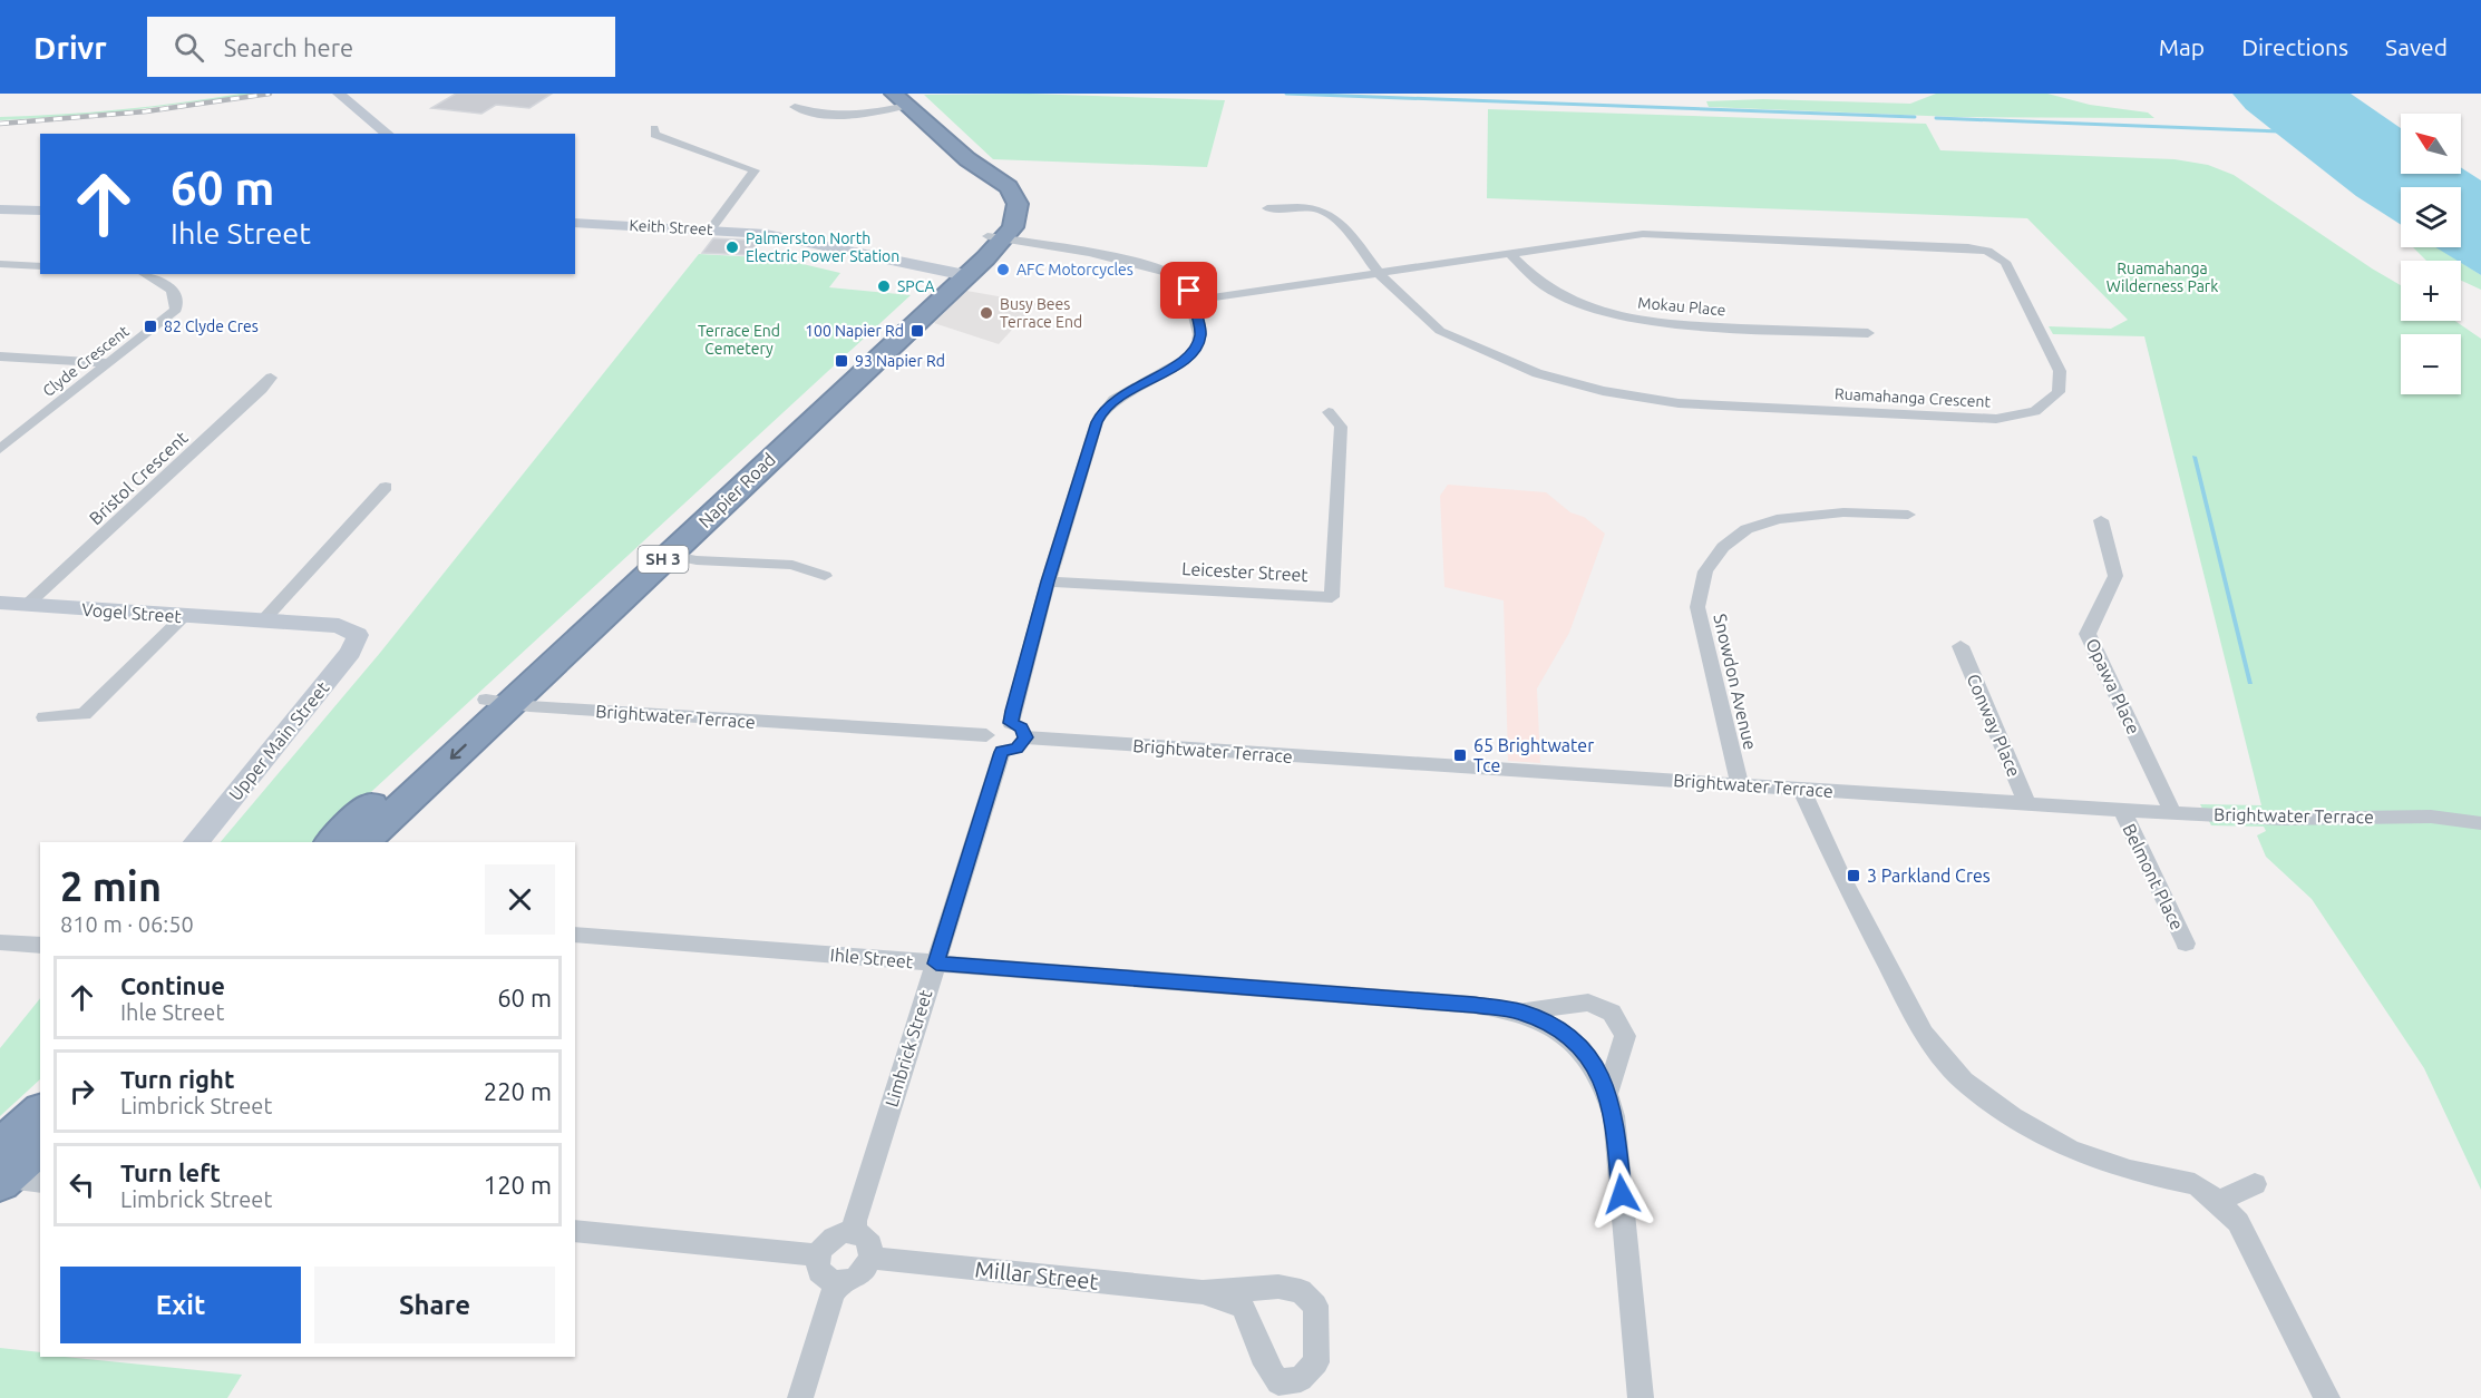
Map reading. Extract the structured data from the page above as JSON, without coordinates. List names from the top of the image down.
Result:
{
  "streets": {
    "highway": ["Napier Road", "SH 3"],
    "main road": ["Keith Street", "Vogel Street", "Upper Main Street"],
    "street": [
      "Mokau Place",
      "Clyde Crescent",
      "Ruamahanga Crescent",
      "Bristol Crescent",
      "Leicester Street",
      "Snowdon Avenue",
      "Opawa Place",
      "Brightwater Terrace",
      "Conway Place",
      "Belmont Place",
      "Ihle Street",
      "Limbrick Street",
      "Millar Street"
    ]
  },
  "crossings": [
    ["Keith Street", "Napier Road"],
    ["Mokau Place", "Ruamahanga Crescent"],
    ["Bristol Crescent", "Vogel Street"],
    ["Napier Road", "Brightwater Terrace"],
    ["Vogel Street", "Upper Main Street"],
    ["Snowdon Avenue", "Brightwater Terrace"],
    ["Opawa Place", "Brightwater Terrace"],
    ["Brightwater Terrace", "Conway Place"],
    ["Brightwater Terrace", "Belmont Place"],
    ["Brightwater Terrace", "Limbrick Street"],
    ["Ihle Street", "Limbrick Street"],
    ["Limbrick Street", "Millar Street"]
  ],
  "parks": ["Ruamahanga Wilderness Park", "Terrace End Cemetery"],
  "places": {
    "other": [
      "Palmerston North Electric Power Station",
      "AFC Motorcycles",
      "SPCA",
      "Busy Bees Terrace End"
    ],
    "transit": [
      "82 Clyde Cres",
      "100 Napier Rd",
      "93 Napier Rd",
      "65 Brightwater Tce",
      "3 Parkland Cres"
    ]
  },
  "north": "top left",
  "page": {
    "header": "Drivr",
    "search": "Search here",
    "nav": ["Map", "Directions", "Saved"],
    "map_buttons": ["+", "−"],
    "turn": ["60 m", "Ihle Street"],
    "heading": ["2 min", "810 m · 06:50"],
    "list": [
      {
        "name": "Continue",
        "note": "Ihle Street",
        "value": "60 m"
      },
      {
        "name": "Turn right",
        "note": "Limbrick Street",
        "value": "220 m"
      },
      {
        "name": "Turn left",
        "note": "Limbrick Street",
        "value": "120 m"
      }
    ],
    "buttons": ["Exit", "Share"]
  }
}
